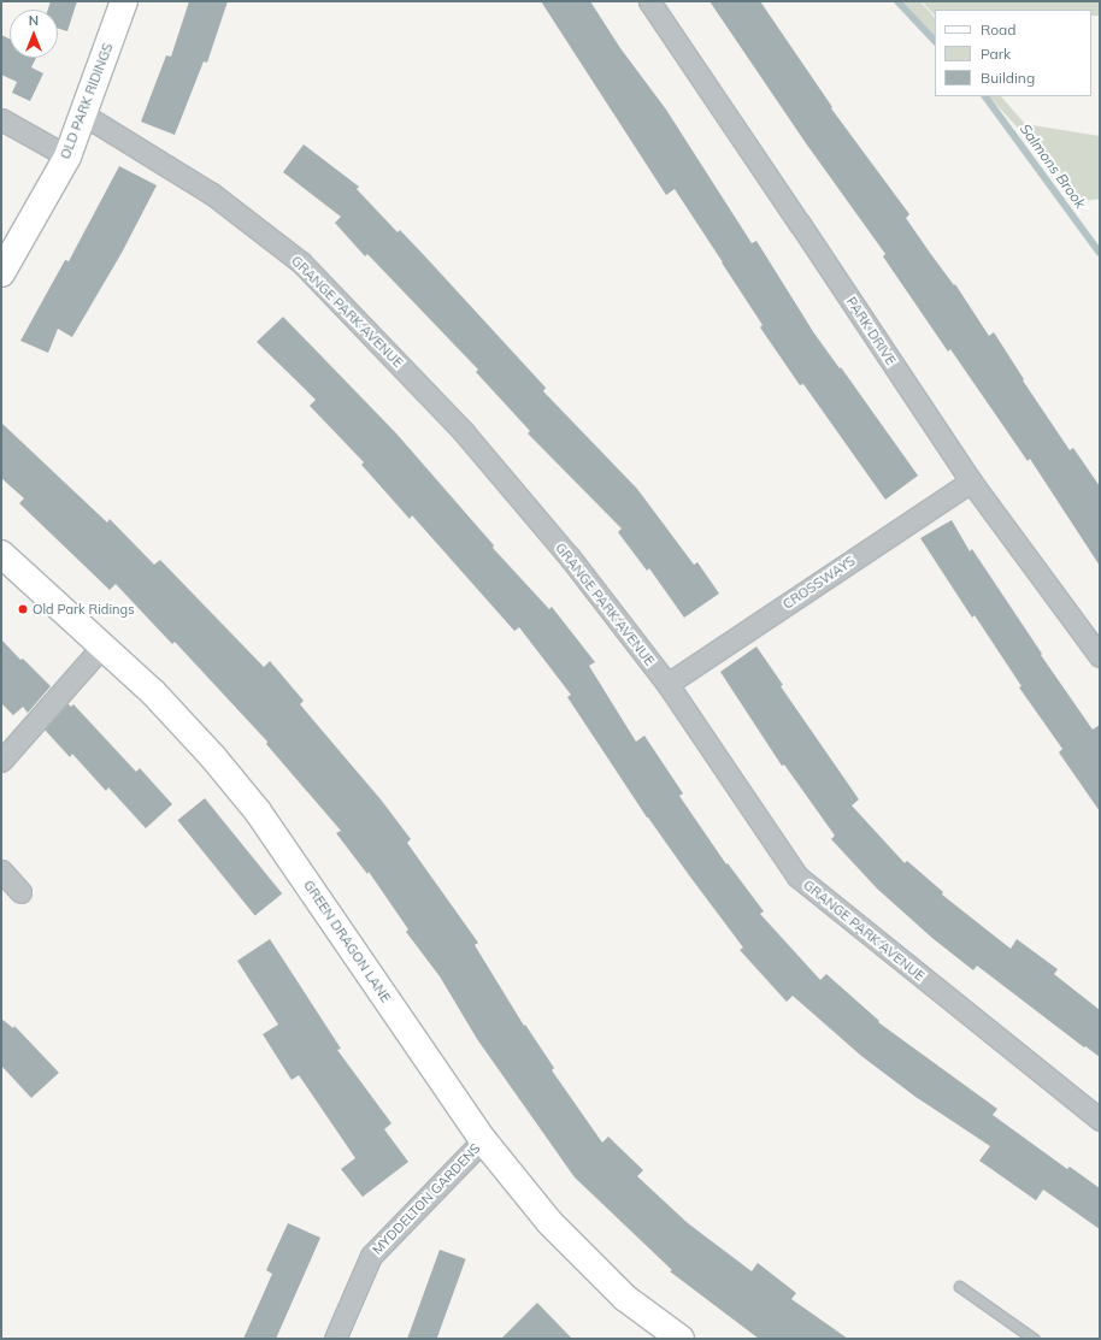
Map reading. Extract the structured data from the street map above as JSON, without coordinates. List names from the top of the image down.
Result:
{
  "streets": {
    "street": [
      "OLD PARK RIDINGS",
      "GRANGE PARK AVENUE",
      "PARK DRIVE",
      "CROSSWAYS",
      "GREEN DRAGON LANE",
      "MYDDELTON GARDENS"
    ]
  },
  "crossings": [
    ["OLD PARK RIDINGS", "GRANGE PARK AVENUE"],
    ["GRANGE PARK AVENUE", "CROSSWAYS"],
    ["PARK DRIVE", "CROSSWAYS"],
    ["GREEN DRAGON LANE", "MYDDELTON GARDENS"]
  ],
  "water": ["Salmons Brook"],
  "places": ["Old Park Ridings"],
  "legend": ["Road", "Park", "Building"],
  "north": "top"
}
